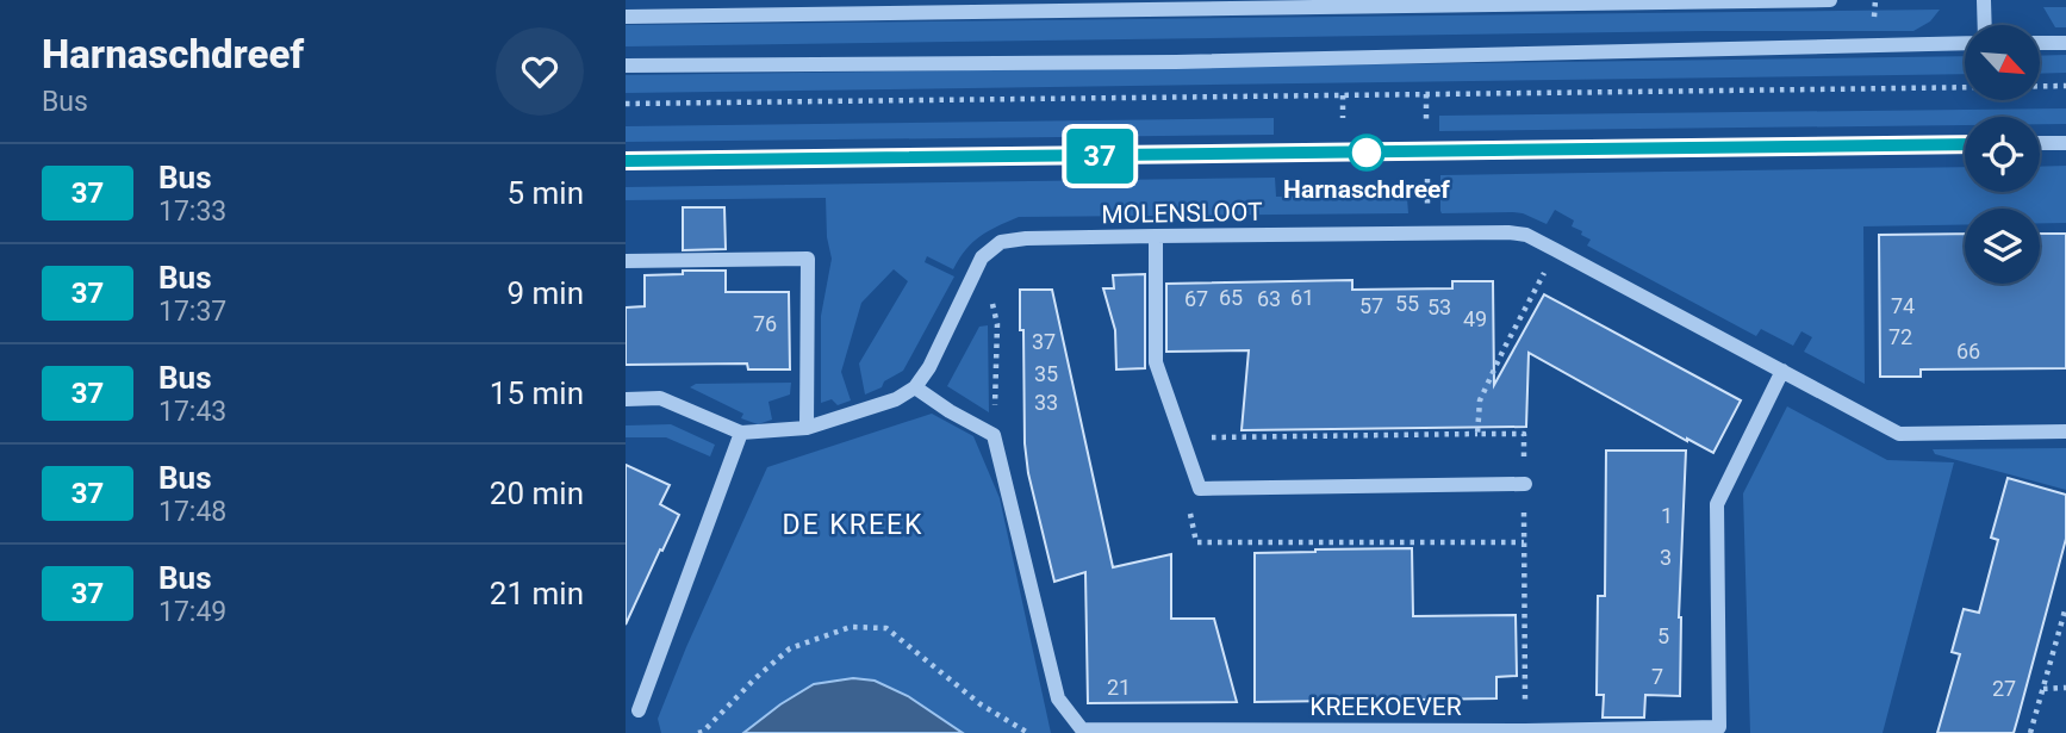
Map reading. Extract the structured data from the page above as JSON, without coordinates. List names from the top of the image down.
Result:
{
  "streets": {
    "street": ["MOLENSLOOT", "KREEKOEVER"]
  },
  "crossings": [
    ["MOLENSLOOT", "KREEKOEVER"]
  ],
  "districts": ["DE KREEK"],
  "places": ["Harnaschdreef"],
  "lines": ["bus line 37"],
  "house_numbers": [
    "65",
    "61",
    "67",
    "63",
    "55",
    "57",
    "74",
    "53",
    "49",
    "76",
    "72",
    "37",
    "66",
    "35",
    "33",
    "1",
    "3",
    "5",
    "7",
    "21",
    "27"
  ],
  "north": "bottom right",
  "page": {
    "heading": ["Harnaschdreef", "Bus"],
    "on_map": "37",
    "list": [
      {
        "mark": "37",
        "name": "Bus",
        "note": "17:33",
        "value": "5 min"
      },
      {
        "mark": "37",
        "name": "Bus",
        "note": "17:37",
        "value": "9 min"
      },
      {
        "mark": "37",
        "name": "Bus",
        "note": "17:43",
        "value": "15 min"
      },
      {
        "mark": "37",
        "name": "Bus",
        "note": "17:48",
        "value": "20 min"
      },
      {
        "mark": "37",
        "name": "Bus",
        "note": "17:49",
        "value": "21 min"
      }
    ]
  }
}
